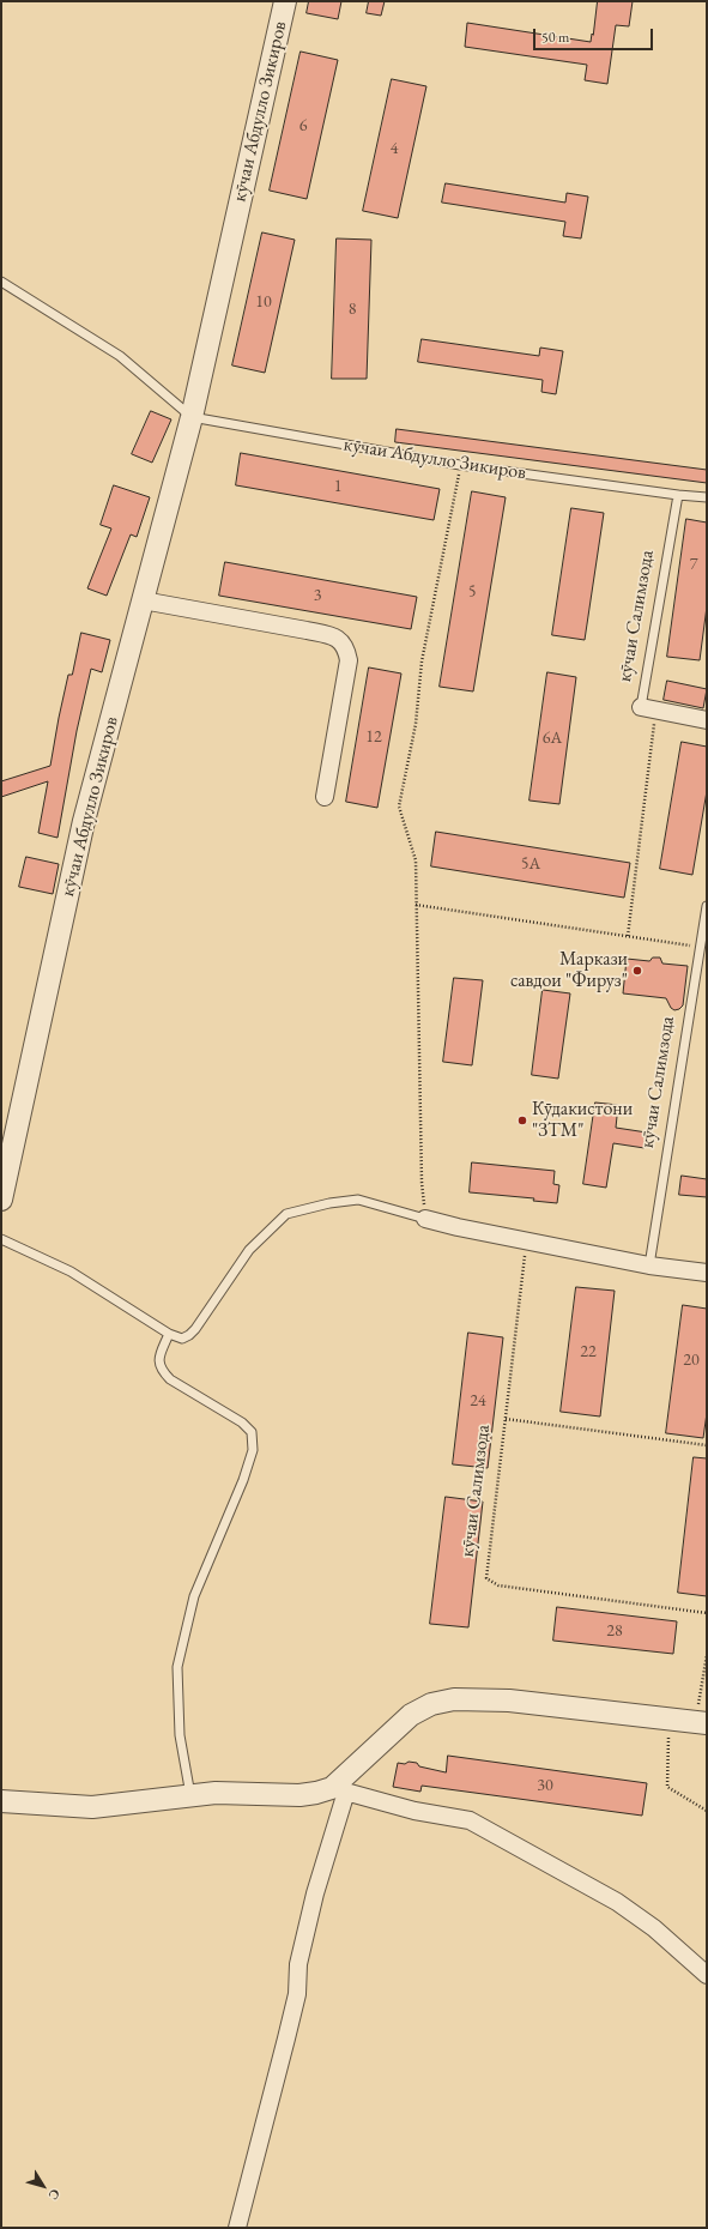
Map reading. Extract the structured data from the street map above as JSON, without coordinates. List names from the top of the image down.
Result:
{
  "streets": {
    "street": ["кӯчаи Абдулло Зикиров"],
    "lane": ["кӯчаи Салимзода"]
  },
  "crossings": [
    ["кӯчаи Абдулло Зикиров", "кӯчаи Салимзода"]
  ],
  "places": ["Маркази савдои \"Фируз\"", "Кӯдакистони \"ЗТМ\""],
  "house_numbers": [
    "6",
    "4",
    "10",
    "8",
    "1",
    "7",
    "5",
    "3",
    "12",
    "6А",
    "5А",
    "22",
    "20",
    "24",
    "28",
    "30"
  ],
  "scale_bar": "50 m",
  "north": "bottom right"
}
